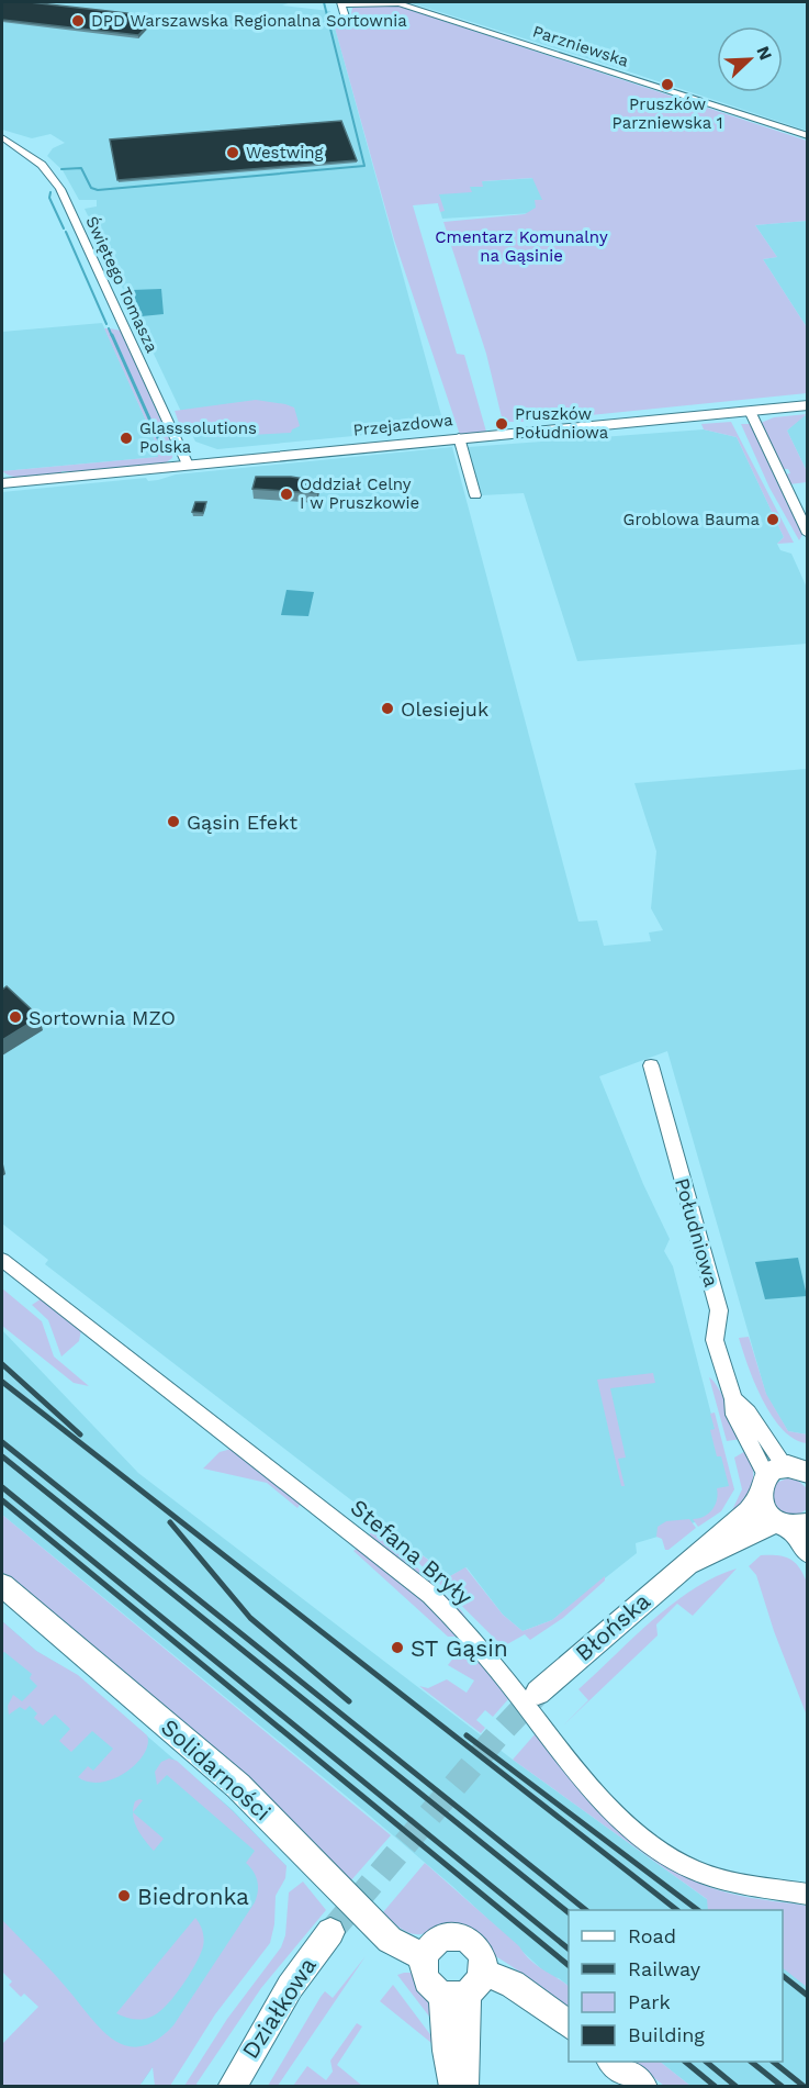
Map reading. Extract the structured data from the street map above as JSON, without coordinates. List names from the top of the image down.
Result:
{
  "streets": {
    "street": [
      "Parzniewska",
      "Świętego Tomasza",
      "Przejazdowa",
      "Południowa",
      "Stefana Bryły",
      "Błońska",
      "Solidarności",
      "Działkowa"
    ]
  },
  "crossings": [
    ["Świętego Tomasza", "Przejazdowa"]
  ],
  "parks": ["Cmentarz Komunalny na Gąsinie"],
  "places": [
    "DPD Warszawska Regionalna Sortownia",
    "Pruszków Parzniewska 1",
    "Westwing",
    "Pruszków Południowa",
    "Glasssolutions Polska",
    "Oddział Celny I w Pruszkowie",
    "Groblowa Bauma",
    "Olesiejuk",
    "Gąsin Efekt",
    "Sortownia MZO",
    "ST Gąsin",
    "Biedronka"
  ],
  "legend": [
    "Road",
    "Railway",
    "Park",
    "Building"
  ],
  "north": "top right"
}
